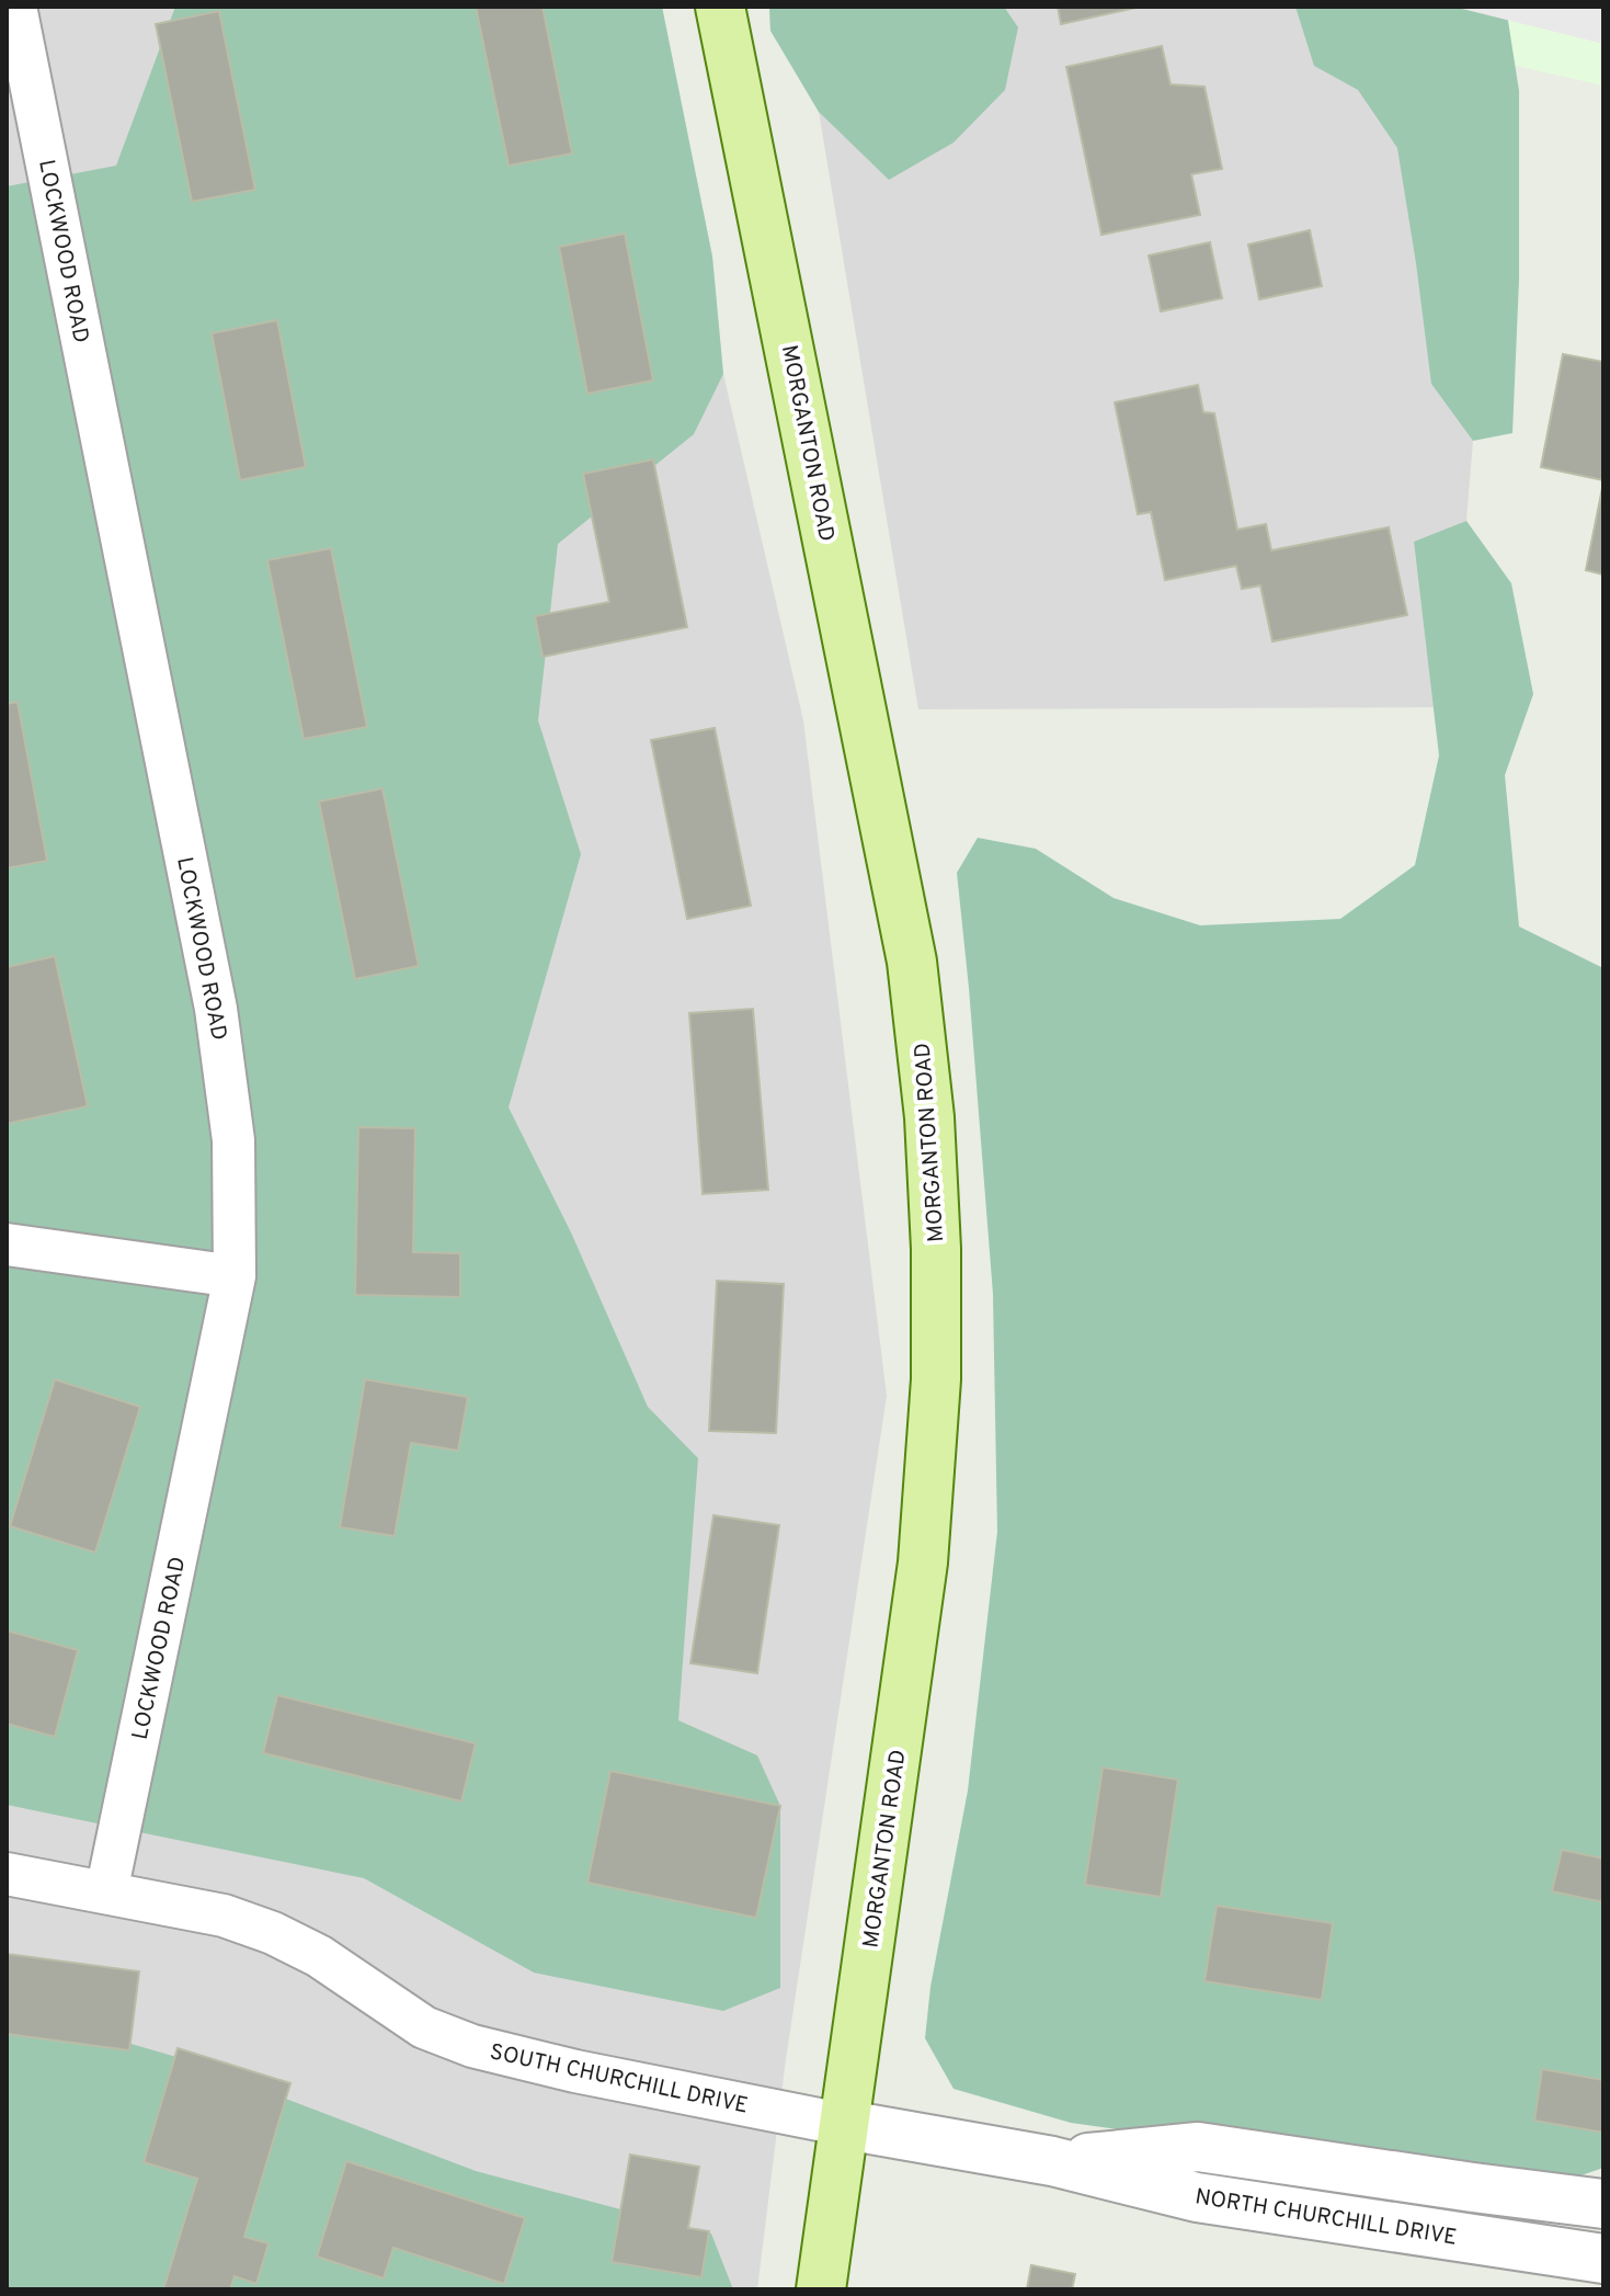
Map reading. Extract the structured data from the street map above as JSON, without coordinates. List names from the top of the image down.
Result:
{
  "streets": {
    "main road": ["MORGANTON ROAD"],
    "street": ["LOCKWOOD ROAD", "SOUTH CHURCHILL DRIVE", "NORTH CHURCHILL DRIVE"]
  },
  "crossings": [
    ["LOCKWOOD ROAD", "SOUTH CHURCHILL DRIVE"],
    ["MORGANTON ROAD", "SOUTH CHURCHILL DRIVE"],
    ["MORGANTON ROAD", "NORTH CHURCHILL DRIVE"],
    ["SOUTH CHURCHILL DRIVE", "NORTH CHURCHILL DRIVE"]
  ]
}
